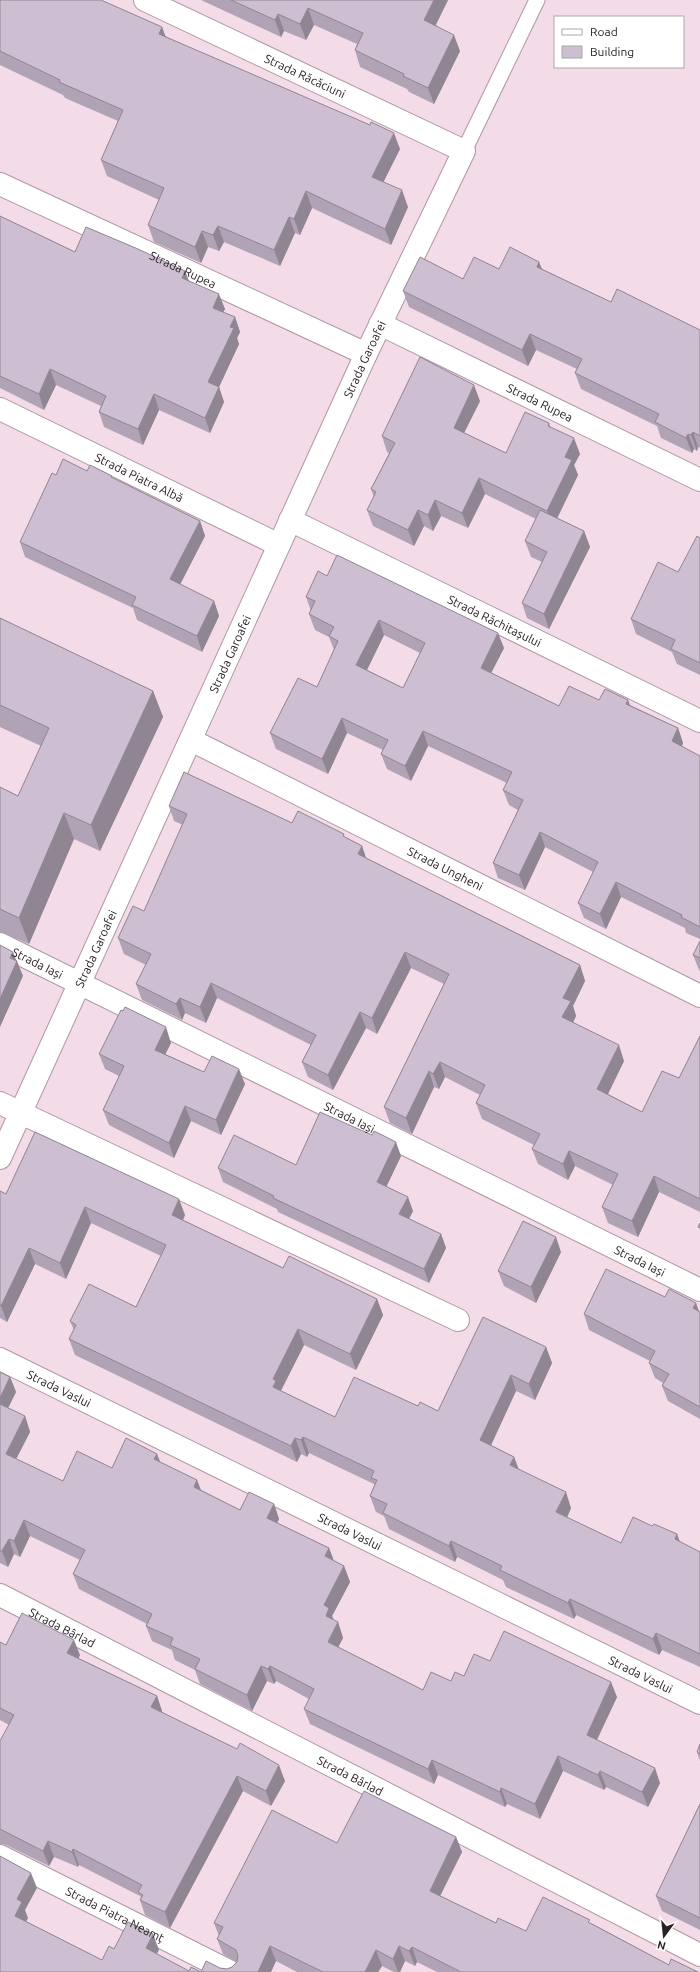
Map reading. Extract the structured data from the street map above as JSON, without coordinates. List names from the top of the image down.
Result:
{
  "streets": {
    "street": [
      "Strada Răcăciuni",
      "Strada Rupea",
      "Strada Garoafei",
      "Strada Piatra Albă",
      "Strada Răchitașului",
      "Strada Ungheni",
      "Strada Iași",
      "Strada Vaslui",
      "Strada Bârlad",
      "Strada Piatra Neamț"
    ]
  },
  "crossings": [
    ["Strada Răcăciuni", "Strada Garoafei"],
    ["Strada Rupea", "Strada Garoafei"],
    ["Strada Garoafei", "Strada Piatra Albă"],
    ["Strada Garoafei", "Strada Răchitașului"],
    ["Strada Garoafei", "Strada Ungheni"],
    ["Strada Garoafei", "Strada Iași"]
  ],
  "legend": ["Road", "Building"],
  "north": "bottom"
}
